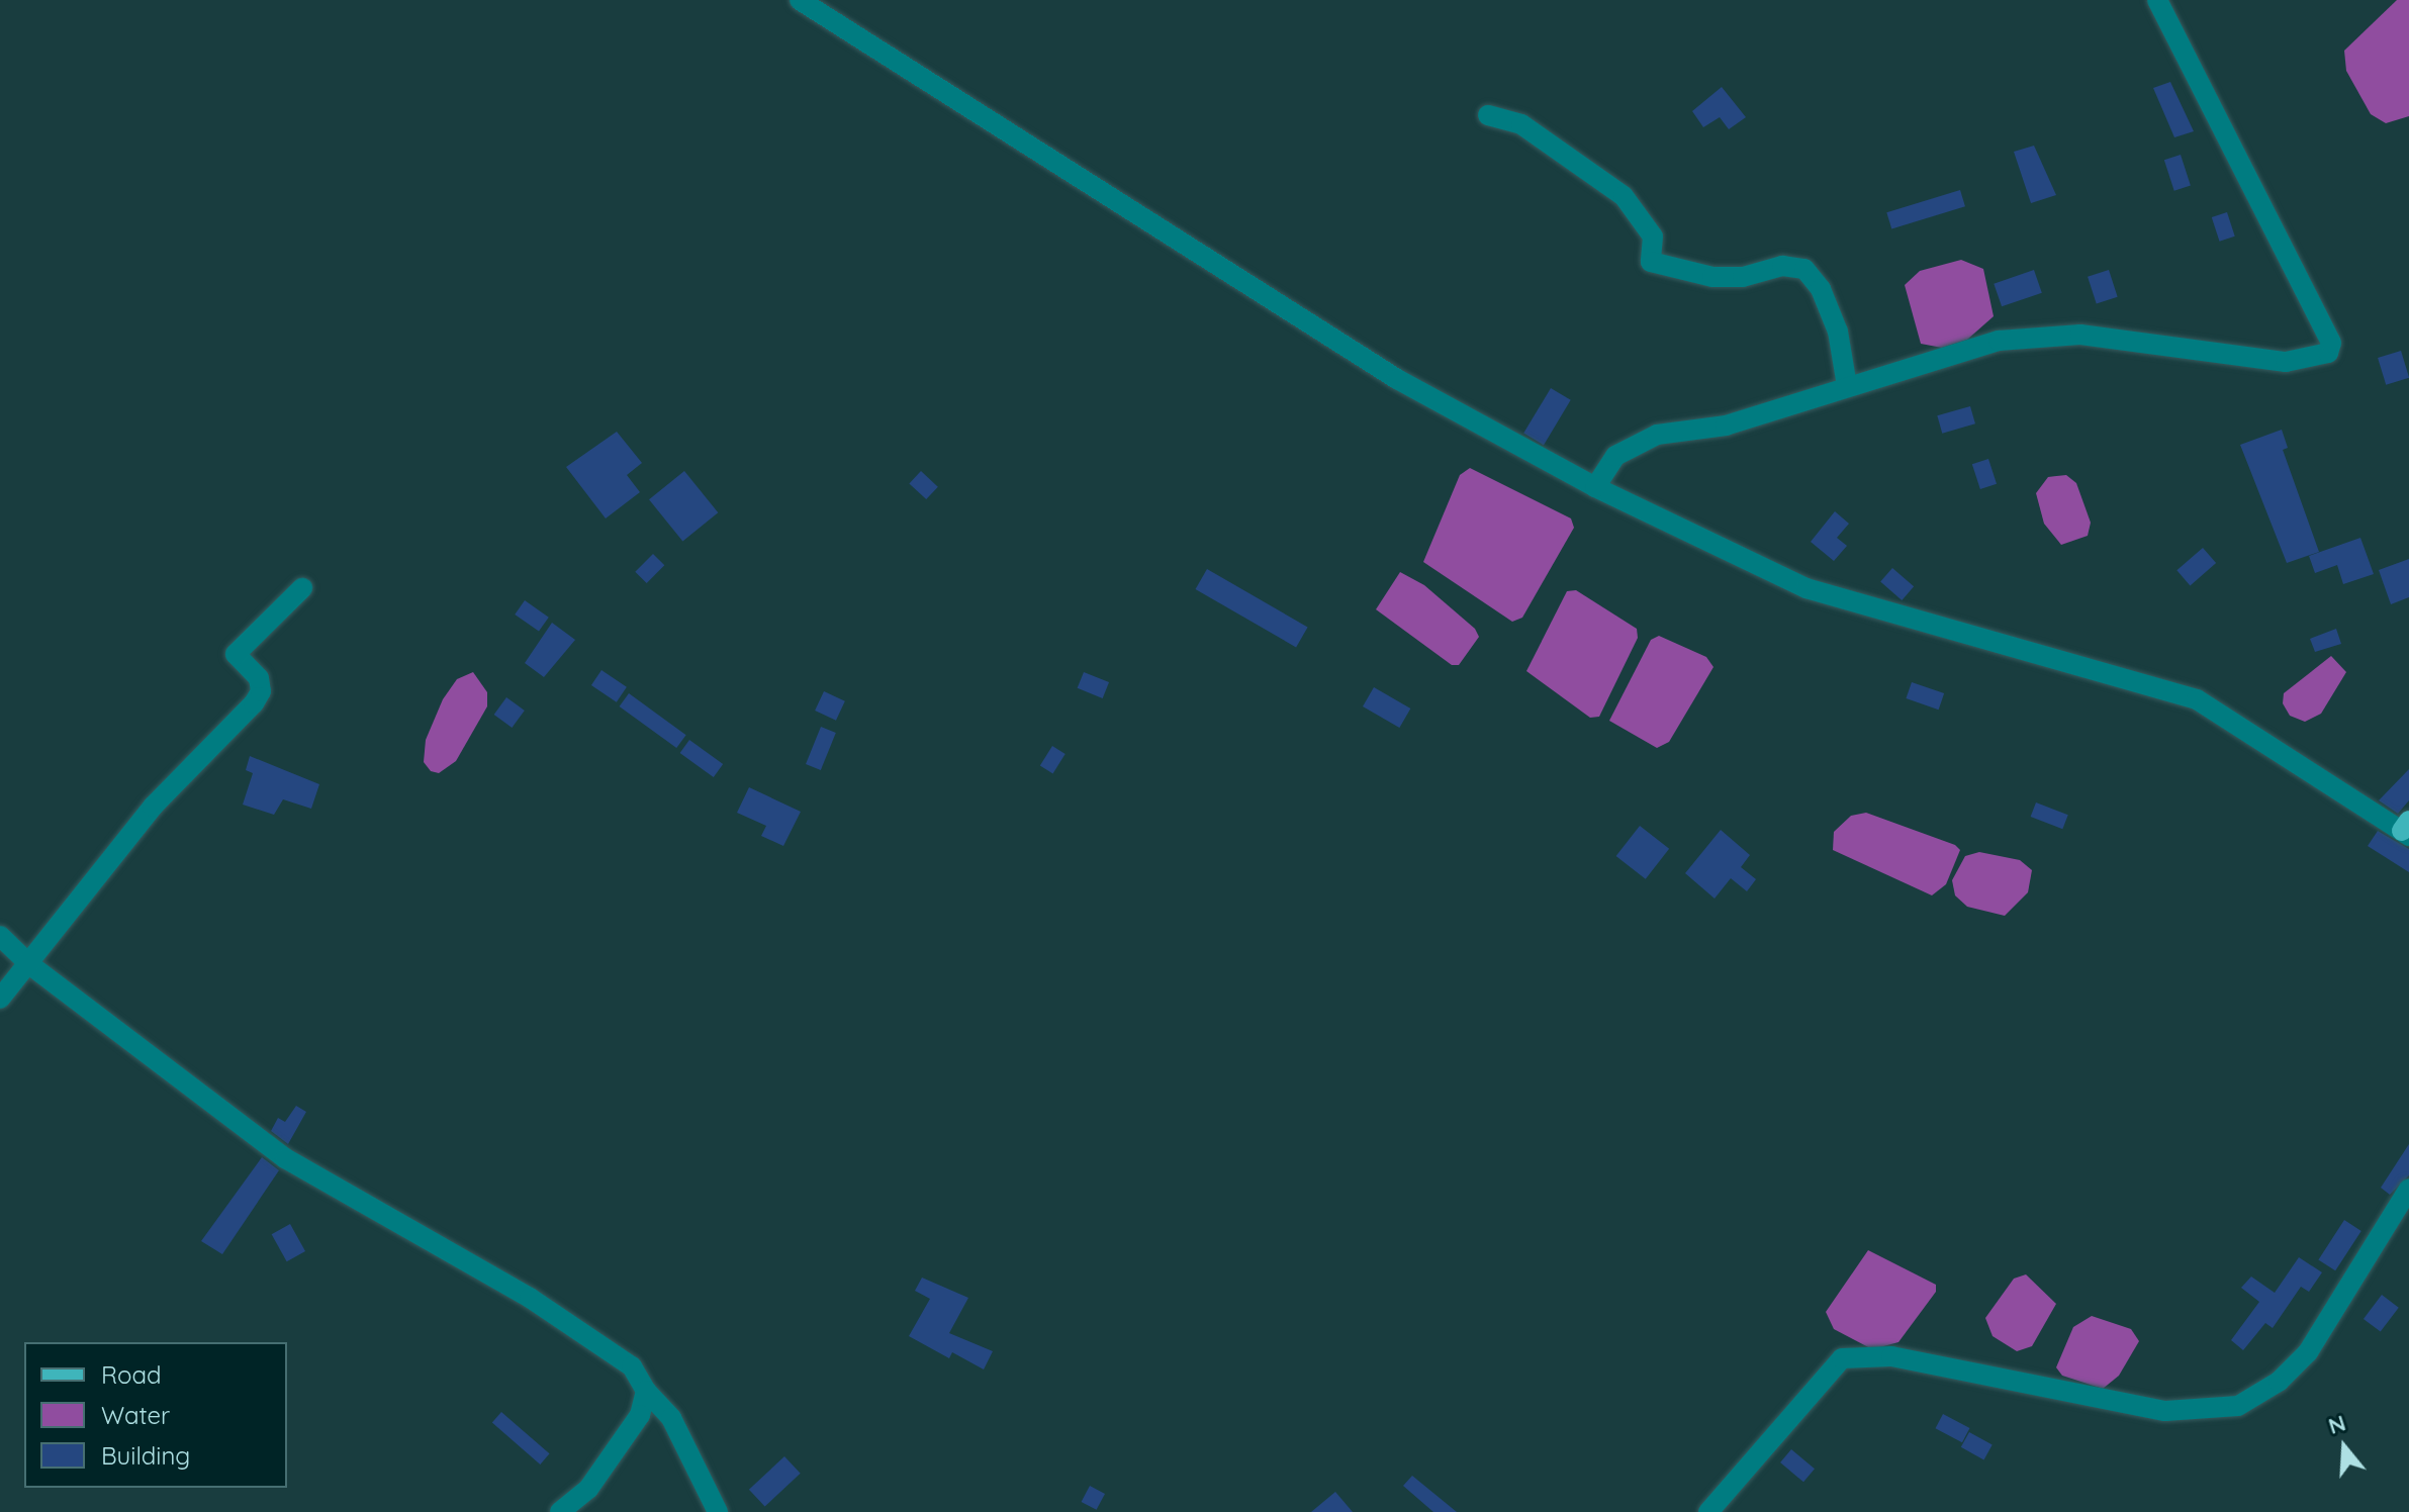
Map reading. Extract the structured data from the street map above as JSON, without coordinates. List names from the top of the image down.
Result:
{
  "legend": ["Road", "Water", "Building"],
  "north": "top"
}
